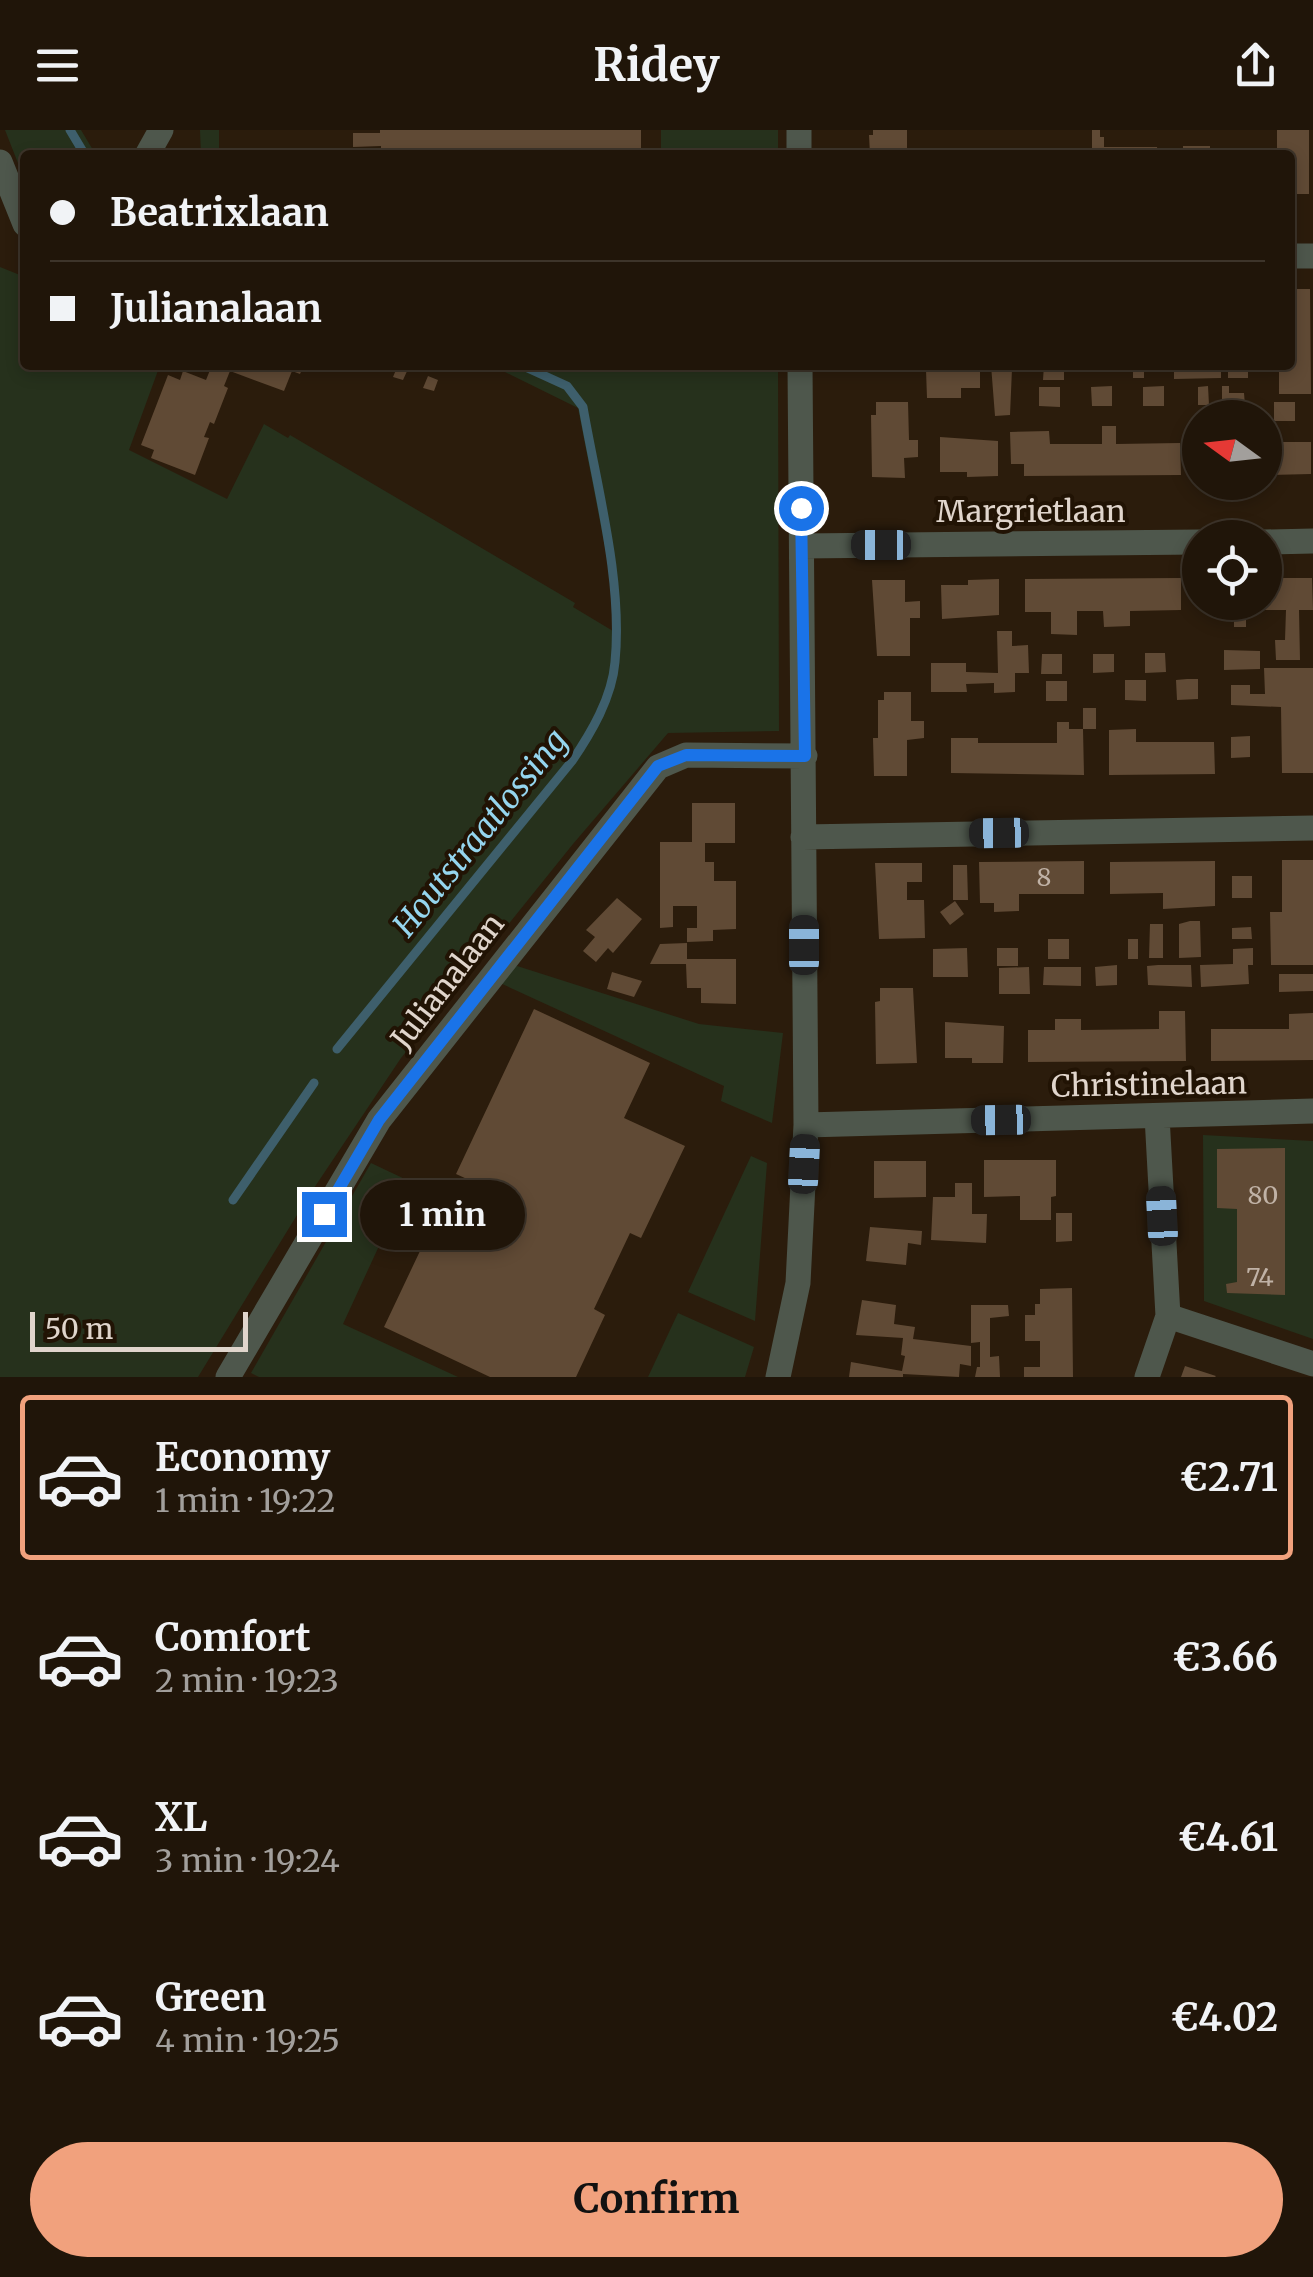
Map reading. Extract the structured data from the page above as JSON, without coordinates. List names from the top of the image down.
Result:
{
  "streets": {
    "street": ["Margrietlaan", "Julianalaan", "Christinelaan"]
  },
  "water": ["Houtstraatlossing"],
  "house_numbers": ["8", "80", "74"],
  "scale_bar": "50 m",
  "north": "left",
  "page": {
    "header": "Ridey",
    "banner": ["Beatrixlaan", "Julianalaan"],
    "bubble": "1 min",
    "scale": "50 m",
    "list": [
      {
        "name": "Economy",
        "note": "1 min · 19:22",
        "value": "€2.71"
      },
      {
        "name": "Comfort",
        "note": "2 min · 19:23",
        "value": "€3.66"
      },
      {
        "name": "XL",
        "note": "3 min · 19:24",
        "value": "€4.61"
      },
      {
        "name": "Green",
        "note": "4 min · 19:25",
        "value": "€4.02"
      }
    ],
    "buttons": "Confirm"
  }
}
